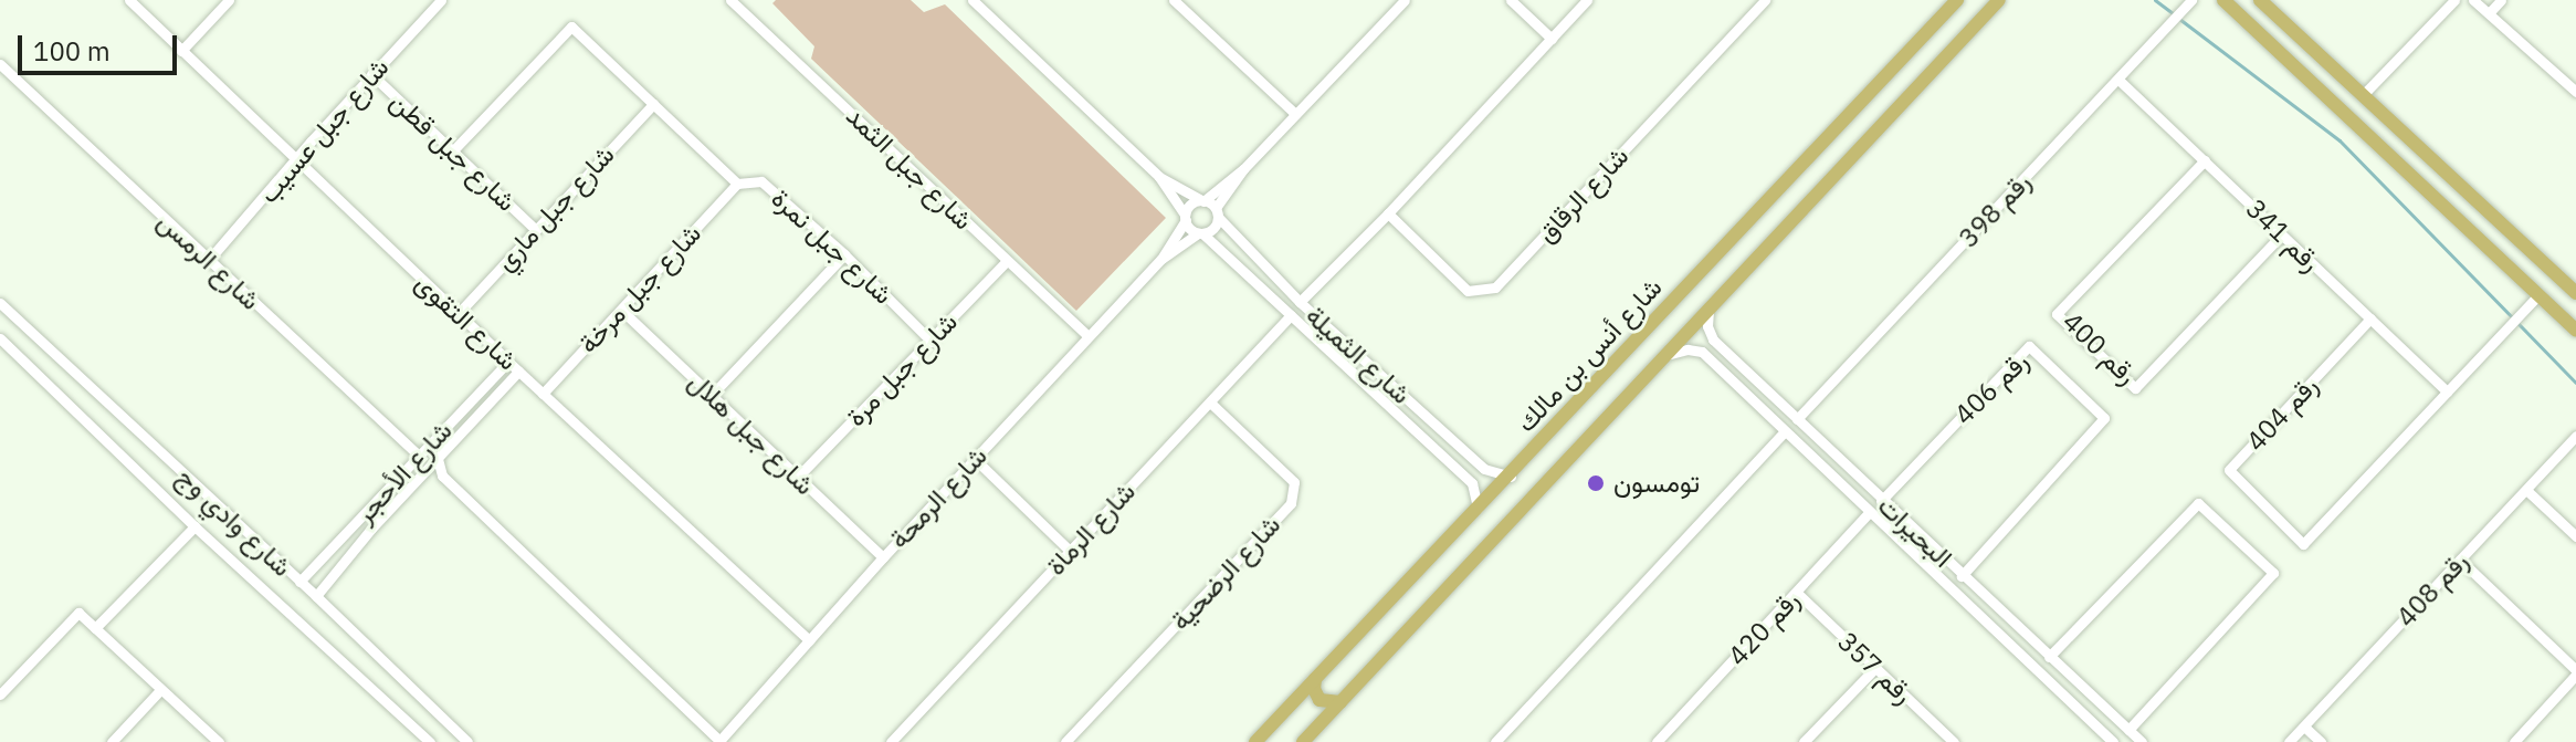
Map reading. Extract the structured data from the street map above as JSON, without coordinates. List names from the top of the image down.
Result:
{
  "streets": {
    "main road": ["شارع أنس بن مالك"],
    "street": [
      "شارع جبل عسيب",
      "شارع جبل قطن",
      "شارع جبل الثمد",
      "شارع الرقاق",
      "شارع جبل ماري",
      "رقم 398",
      "رقم 341",
      "شارع جبل نمرة",
      "شارع الرمس",
      "شارع جبل مرخة",
      "شارع التقوى",
      "رقم 400",
      "شارع الثميلة",
      "شارع جبل مرة",
      "رقم 406",
      "رقم 404",
      "شارع جبل هلال",
      "شارع الأحجر",
      "شارع الرمحة",
      "شارع وادي وج",
      "شارع الرماة",
      "البحيرات",
      "شارع الرضحية",
      "رقم 408",
      "رقم 420",
      "رقم 357"
    ]
  },
  "crossings": [
    ["شارع جبل عسيب", "شارع جبل قطن"],
    ["شارع جبل عسيب", "شارع الرمس"],
    ["شارع جبل عسيب", "شارع التقوى"],
    ["شارع جبل قطن", "شارع جبل ماري"],
    ["شارع جبل قطن", "شارع جبل نمرة"],
    ["شارع جبل الثمد", "شارع جبل مرة"],
    ["شارع جبل الثمد", "شارع الرمحة"],
    ["شارع جبل ماري", "شارع جبل نمرة"],
    ["شارع جبل ماري", "شارع التقوى"],
    ["رقم 398", "رقم 341"],
    ["رقم 398", "البحيرات"],
    ["رقم 341", "رقم 400"],
    ["رقم 341", "رقم 404"],
    ["شارع جبل نمرة", "شارع جبل مرخة"],
    ["شارع جبل نمرة", "شارع جبل مرة"],
    ["شارع الرمس", "شارع الأحجر"],
    ["شارع جبل مرخة", "شارع التقوى"],
    ["شارع جبل مرخة", "شارع جبل هلال"],
    ["شارع التقوى", "شارع الأحجر"],
    ["شارع التقوى", "شارع الرمحة"],
    ["شارع الثميلة", "شارع أنس بن مالك"],
    ["شارع الثميلة", "شارع الرماة"],
    ["شارع جبل مرة", "شارع جبل هلال"],
    ["رقم 406", "البحيرات"],
    ["شارع جبل هلال", "شارع الرمحة"],
    ["شارع الأحجر", "شارع وادي وج"],
    ["شارع الرماة", "شارع الرضحية"],
    ["البحيرات", "رقم 420"],
    ["رقم 420", "رقم 357"]
  ],
  "places": ["تومسون"],
  "scale_bar": "100 m"
}
